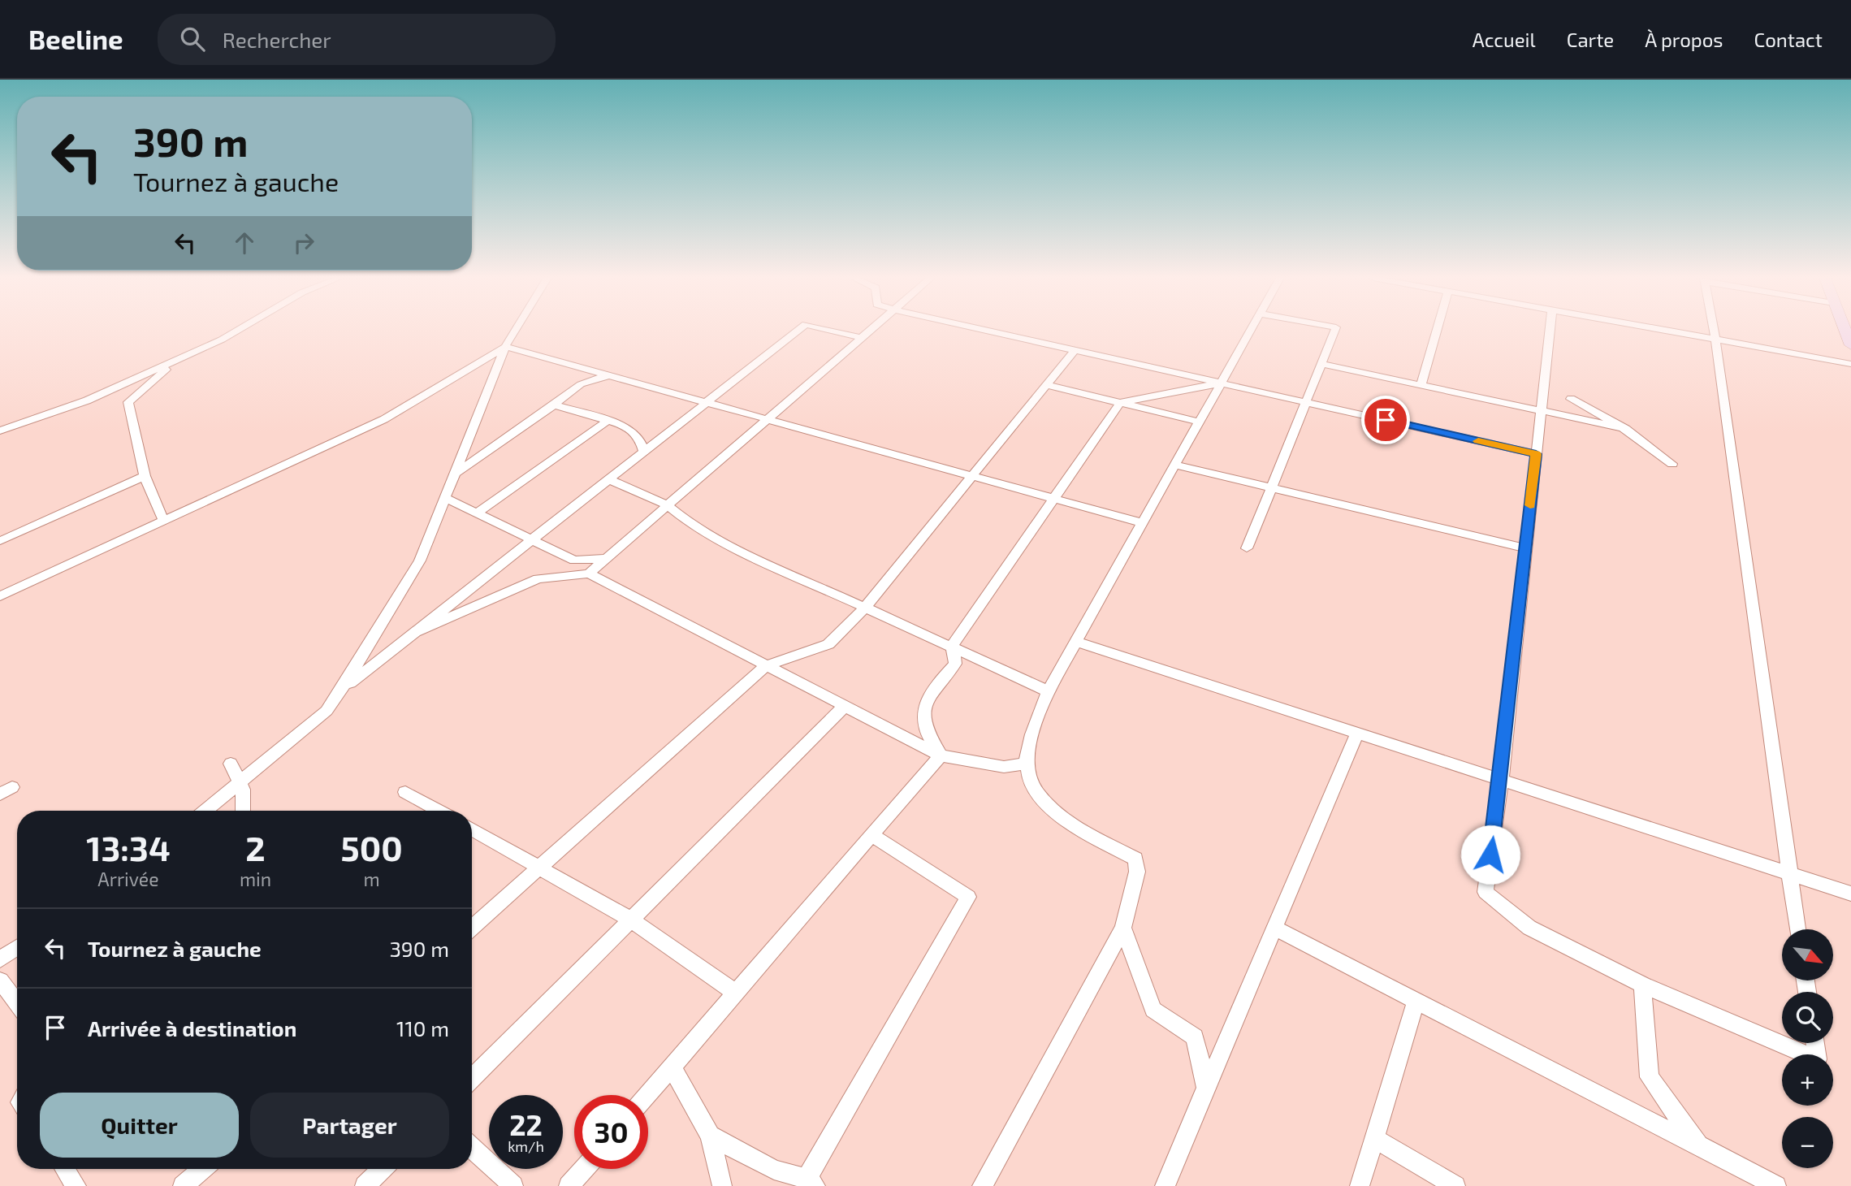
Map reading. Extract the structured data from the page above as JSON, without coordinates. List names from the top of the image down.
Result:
{
  "north": "bottom right",
  "page": {
    "header": "Beeline",
    "search": "Rechercher",
    "nav": [
      "Accueil",
      "Carte",
      "À propos",
      "Contact"
    ],
    "turn": ["390 m", "Tournez à gauche"],
    "eta": [
      "13:34",
      "Arrivée",
      "2",
      "min",
      "500",
      "m"
    ],
    "list": [
      {
        "name": "Tournez à gauche",
        "value": "390 m"
      },
      {
        "name": "Arrivée à destination",
        "value": "110 m"
      }
    ],
    "map_buttons": ["+", "−"],
    "buttons": ["Quitter", "Partager"],
    "speed": "22 km/h",
    "limit": "30"
  }
}
